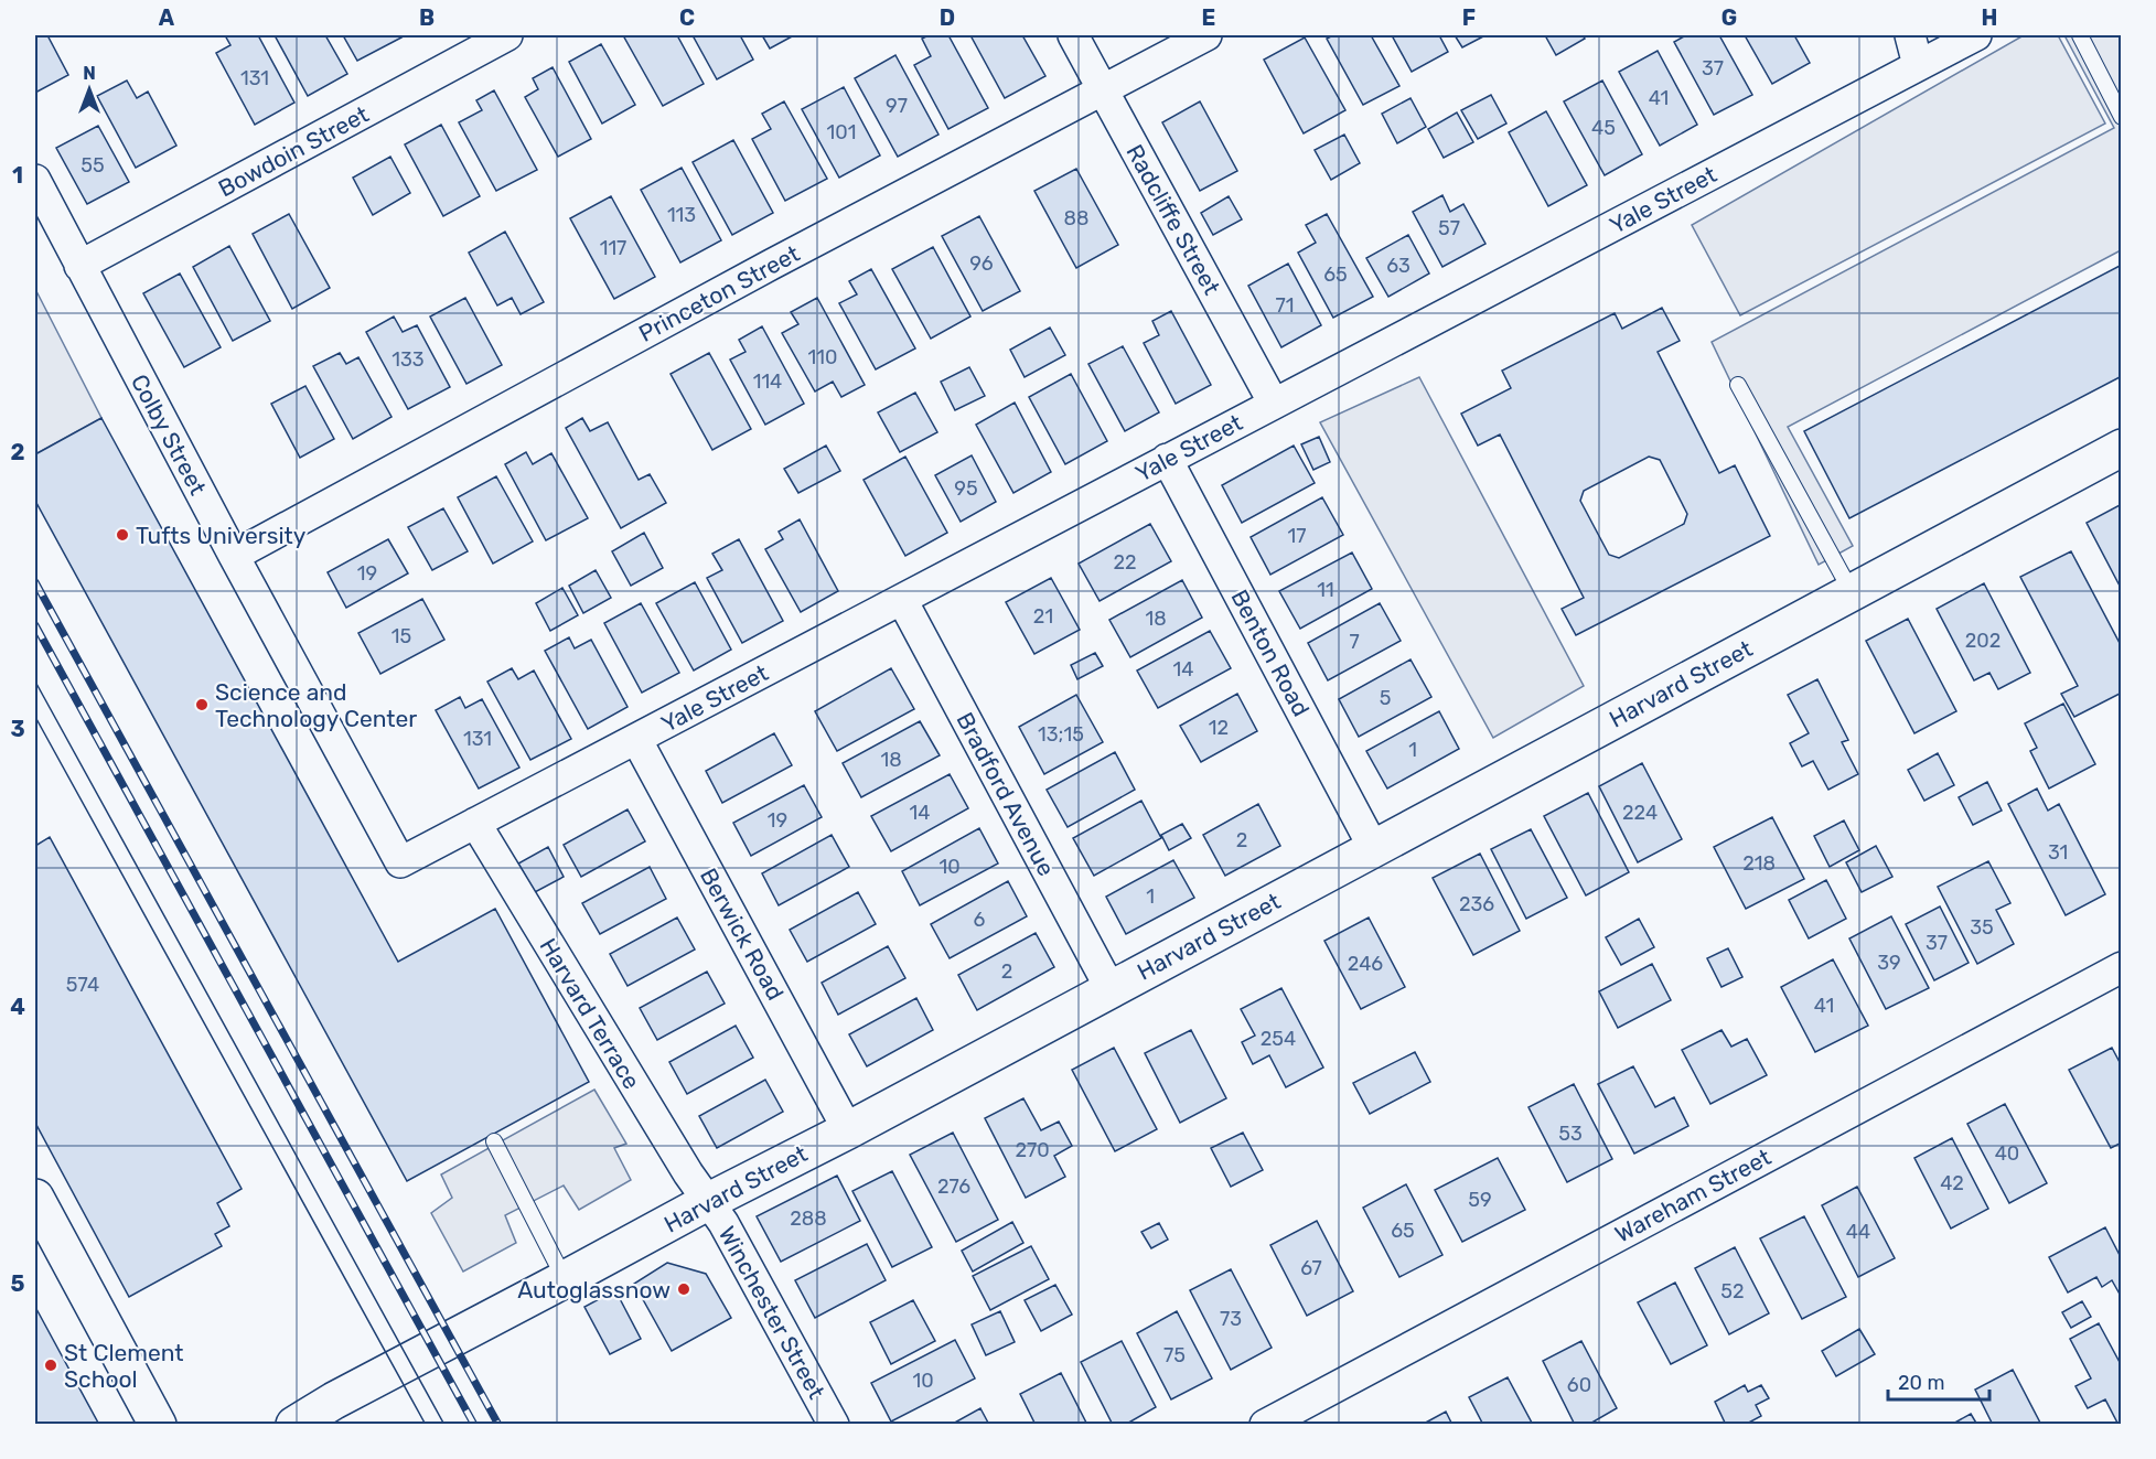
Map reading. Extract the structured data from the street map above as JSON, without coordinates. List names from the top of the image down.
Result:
{
  "streets": {
    "main road": ["Harvard Street"],
    "street": [
      "Bowdoin Street",
      "Yale Street",
      "Radcliffe Street",
      "Princeton Street",
      "Colby Street",
      "Benton Road",
      "Bradford Avenue",
      "Berwick Road",
      "Harvard Terrace",
      "Wareham Street",
      "Winchester Street"
    ]
  },
  "crossings": [
    ["Bowdoin Street", "Colby Street"],
    ["Yale Street", "Radcliffe Street"],
    ["Yale Street", "Colby Street"],
    ["Yale Street", "Benton Road"],
    ["Yale Street", "Bradford Avenue"],
    ["Yale Street", "Berwick Road"],
    ["Yale Street", "Harvard Terrace"],
    ["Radcliffe Street", "Princeton Street"],
    ["Princeton Street", "Colby Street"],
    ["Benton Road", "Harvard Street"],
    ["Harvard Street", "Bradford Avenue"],
    ["Harvard Street", "Berwick Road"],
    ["Harvard Street", "Harvard Terrace"],
    ["Harvard Street", "Winchester Street"],
    ["Harvard Terrace", "Winchester Street"]
  ],
  "places": [
    "Tufts University",
    "Science and Technology Center",
    "Autoglassnow",
    "St Clement School"
  ],
  "house_numbers": [
    "37",
    "131",
    "41",
    "97",
    "45",
    "101",
    "55",
    "113",
    "88",
    "57",
    "117",
    "96",
    "63",
    "65",
    "71",
    "110",
    "133",
    "114",
    "95",
    "17",
    "22",
    "19",
    "11",
    "21",
    "18",
    "15",
    "202",
    "7",
    "14",
    "5",
    "12",
    "13;15",
    "131",
    "1",
    "18",
    "14",
    "224",
    "19",
    "2",
    "31",
    "218",
    "10",
    "1",
    "236",
    "6",
    "35",
    "37",
    "39",
    "246",
    "2",
    "574",
    "41",
    "254",
    "53",
    "270",
    "40",
    "42",
    "276",
    "59",
    "288",
    "65",
    "44",
    "67",
    "52",
    "73",
    "75",
    "10",
    "60"
  ],
  "scale_bar": "20 m",
  "north": "top",
  "grid": {
    "columns": [
      "A",
      "B",
      "C",
      "D",
      "E",
      "F",
      "G",
      "H"
    ],
    "rows": [
      "1",
      "2",
      "3",
      "4",
      "5"
    ]
  }
}
